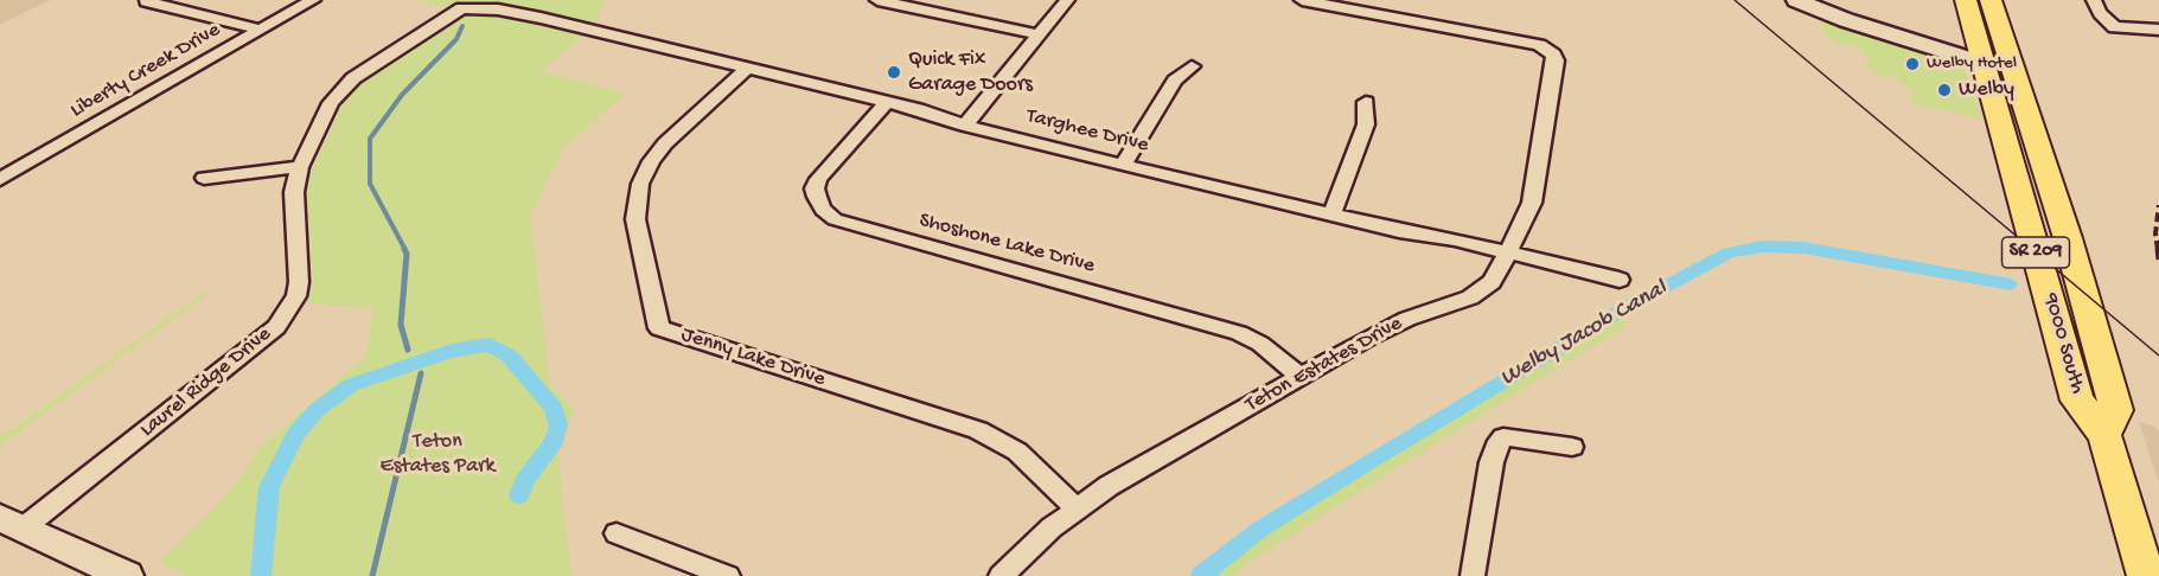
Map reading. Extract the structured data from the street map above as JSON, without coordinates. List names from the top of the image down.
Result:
{
  "streets": {
    "main road": ["SR 209", "9000 South"],
    "street": [
      "Liberty Creek Drive",
      "Targhee Drive",
      "Shoshone Lake Drive",
      "Jenny Lake Drive",
      "Teton Estates Drive",
      "Laurel Ridge Drive"
    ]
  },
  "crossings": [
    ["Targhee Drive", "Shoshone Lake Drive"],
    ["Targhee Drive", "Jenny Lake Drive"],
    ["Targhee Drive", "Teton Estates Drive"],
    ["Targhee Drive", "Laurel Ridge Drive"],
    ["Shoshone Lake Drive", "Teton Estates Drive"],
    ["Jenny Lake Drive", "Teton Estates Drive"]
  ],
  "water": ["Welby Jacob Canal"],
  "parks": ["Teton Estates Park"],
  "places": ["Welby Hotel", "Quick Fix Garage Doors", "Welby"]
}
